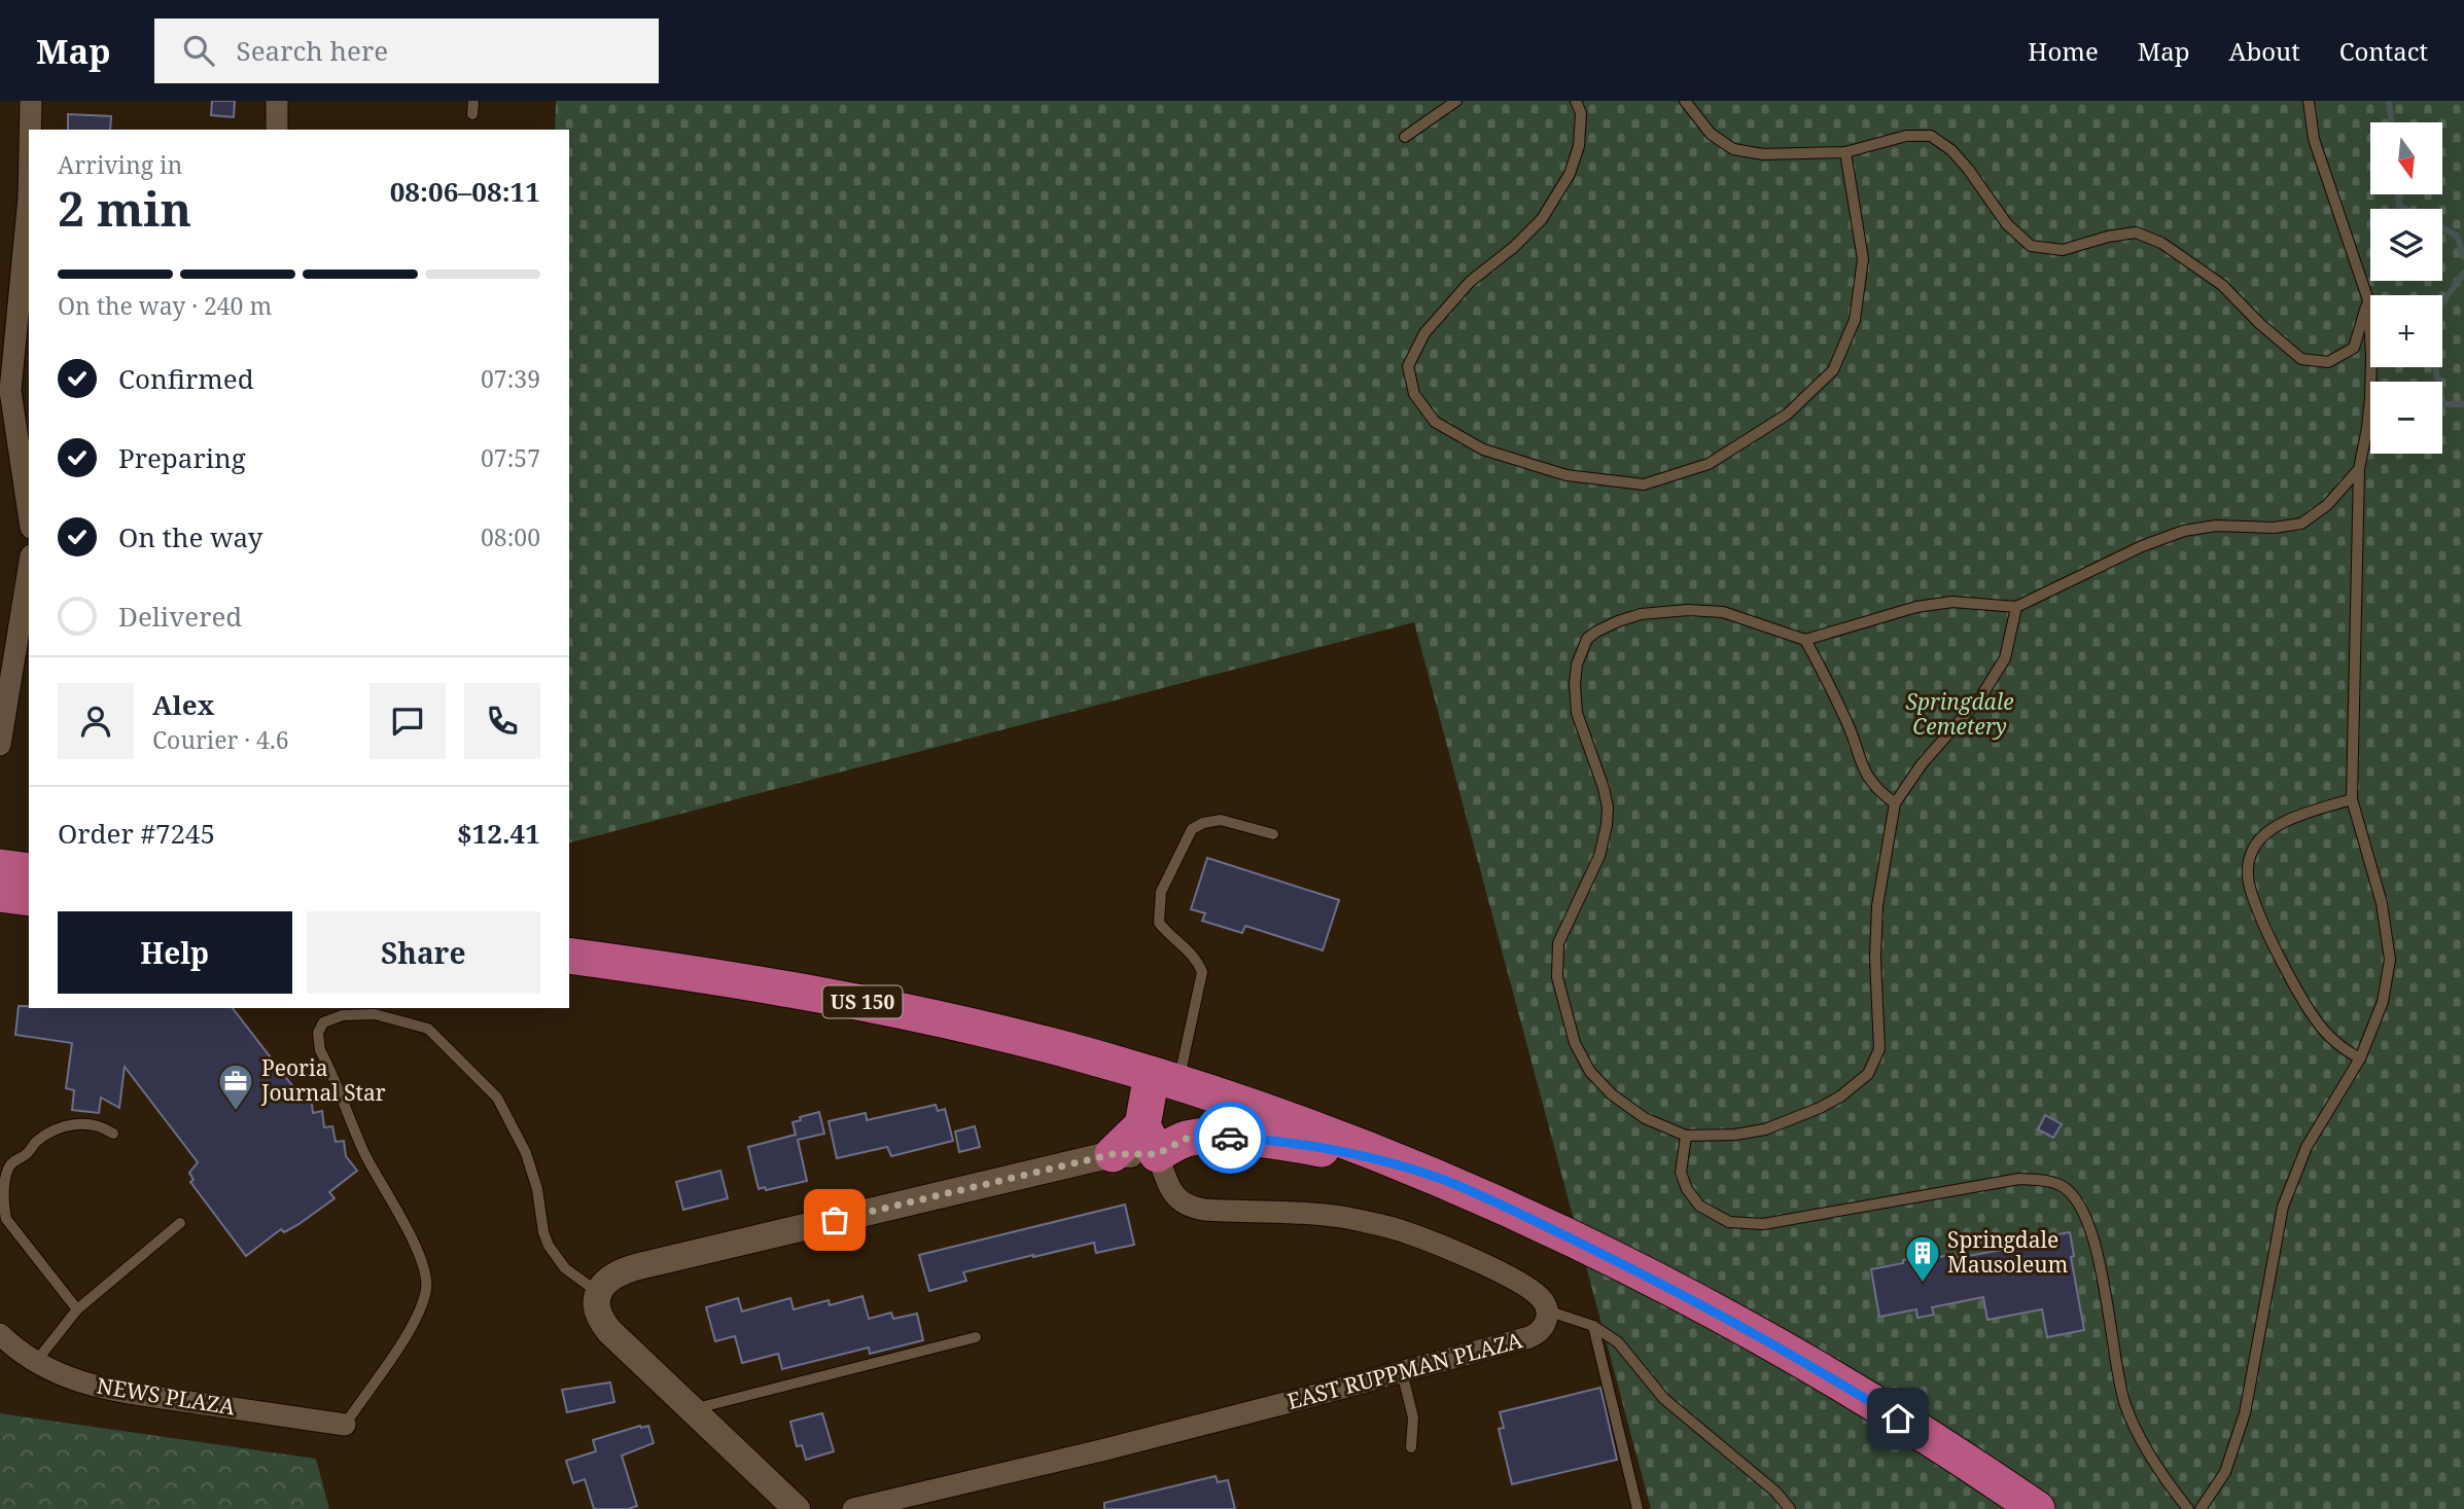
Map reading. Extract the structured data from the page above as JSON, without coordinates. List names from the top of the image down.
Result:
{
  "streets": {
    "highway": ["US 150"],
    "street": ["EAST RUPPMAN PLAZA", "NEWS PLAZA"]
  },
  "parks": ["Springdale Cemetery"],
  "places": {
    "office": ["Peoria Journal Star"],
    "building": ["Springdale Mausoleum"]
  },
  "north": "bottom",
  "page": {
    "header": "Map",
    "search": "Search here",
    "nav": [
      "Home",
      "Map",
      "About",
      "Contact"
    ],
    "map_buttons": ["+", "−"],
    "heading": ["2 min", "Arriving in", "08:06–08:11"],
    "panel": [
      "Alex",
      "Courier · 4.6",
      "Order #7245",
      "$12.41"
    ],
    "bar": "On the way · 240 m",
    "list": [
      ["Confirmed", "07:39"],
      ["Preparing", "07:57"],
      ["On the way", "08:00"],
      "Delivered"
    ],
    "buttons": ["Help", "Share"]
  }
}
